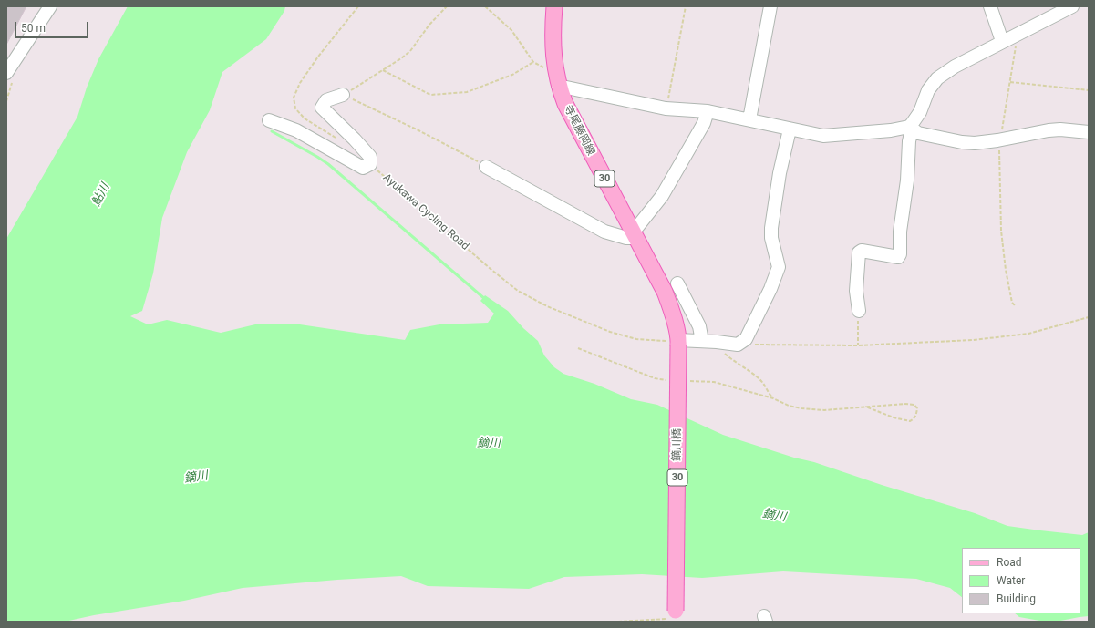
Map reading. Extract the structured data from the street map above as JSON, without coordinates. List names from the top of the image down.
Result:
{
  "streets": {
    "main road": ["寺尾藤岡線", "30", "鏑川橋"],
    "path": ["Ayukawa Cycling Road"]
  },
  "crossings": [
    ["寺尾藤岡線", "Ayukawa Cycling Road"],
    ["寺尾藤岡線", "鏑川橋"],
    ["Ayukawa Cycling Road", "鏑川橋"]
  ],
  "water": ["鮎川", "鏑川"],
  "legend": ["Road", "Water", "Building"],
  "scale_bar": "50 m"
}
